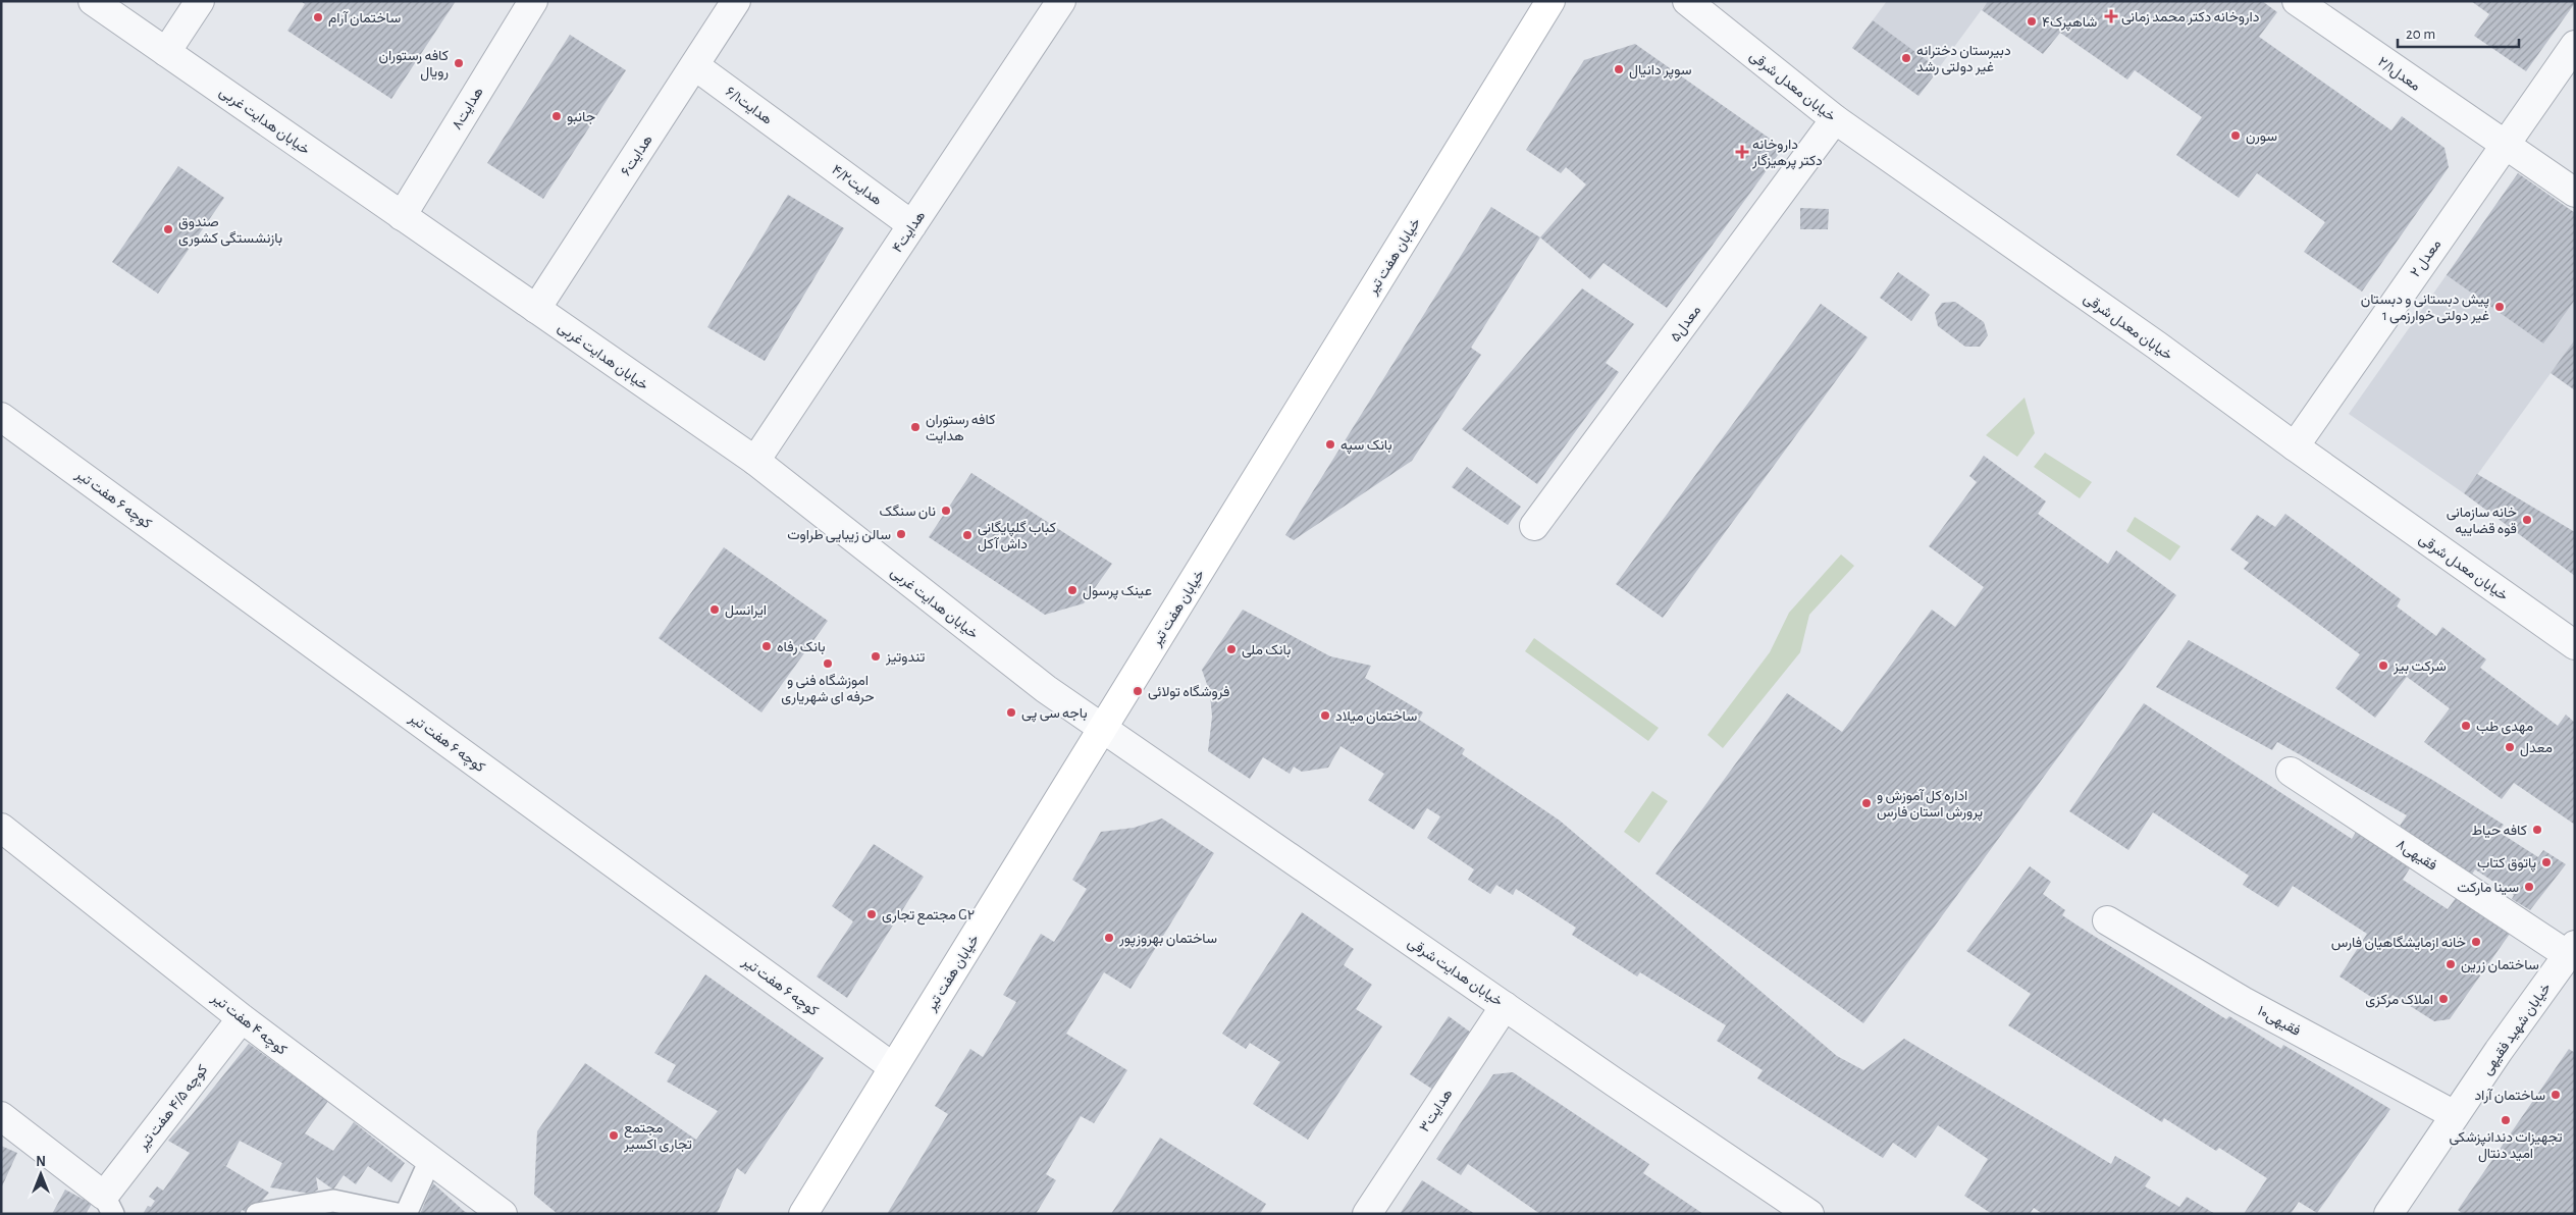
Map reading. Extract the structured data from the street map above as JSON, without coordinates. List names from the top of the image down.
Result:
{
  "streets": {
    "main road": ["خیابان هفت تیر"],
    "street": [
      "۲/۱معدل",
      "خیابان معدل شرقی",
      "هدایت۶/۱",
      "هدایت۸",
      "خیابان هدایت غربی",
      "هدایت۶",
      "هدایت۴/۲",
      "هدایت۴",
      "معدل ۲",
      "معدل۵",
      "کوچه ۶ هفت تیر",
      "فقیهی۸",
      "خیابان هدایت شرقی",
      "فقیهی۱۰",
      "کوچه ۴ هفت تیر",
      "خیابان شهید فقیهی",
      "کوچه ۴/۵ هفت تیر",
      "هدایت۳"
    ]
  },
  "crossings": [
    ["۲/۱معدل", "معدل ۲"],
    ["خیابان معدل شرقی", "معدل ۲"],
    ["خیابان معدل شرقی", "معدل۵"],
    ["هدایت۶/۱", "هدایت۶"],
    ["هدایت۶/۱", "هدایت۴/۲"],
    ["هدایت۸", "خیابان هدایت غربی"],
    ["خیابان هدایت غربی", "هدایت۶"],
    ["خیابان هدایت غربی", "هدایت۴"],
    ["خیابان هدایت غربی", "خیابان هفت تیر"],
    ["خیابان هدایت غربی", "خیابان هدایت شرقی"],
    ["هدایت۴/۲", "هدایت۴"],
    ["خیابان هفت تیر", "کوچه ۶ هفت تیر"],
    ["خیابان هفت تیر", "خیابان هدایت شرقی"],
    ["فقیهی۸", "خیابان شهید فقیهی"],
    ["خیابان هدایت شرقی", "هدایت۳"],
    ["فقیهی۱۰", "خیابان شهید فقیهی"],
    ["کوچه ۴ هفت تیر", "کوچه ۴/۵ هفت تیر"]
  ],
  "places": {
    "health": ["داروخانه دکتر محمد زمانی", "داروخانه دکتر پرهیزگار"],
    "other": [
      "ساختمان آرام",
      "شاهپرک۴",
      "دبیرستان دخترانه غیر دولتی رشد",
      "کافه رستوران رویال",
      "سوپر دانیال",
      "جانبو",
      "سورن",
      "صندوق بازنشستگی کشوری",
      "پیش دبستانی و دبستان غیر دولتی خوارزمی 1",
      "کافه رستوران هدایت",
      "بانک سپه",
      "نان سنگک",
      "خانه سازمانی قوه قضاییه",
      "سالن زیبایی طراوت",
      "کباب گلپایگانی داش آکل",
      "عینک پرسول",
      "ایرانسل",
      "بانک رفاه",
      "بانک ملی",
      "تندوتیز",
      "اموزشگاه فنی و حرفه ای شهریاری",
      "شرکت بیز",
      "فروشگاه تولائی",
      "باجه سی پی",
      "ساختمان میلاد",
      "مهدی طب",
      "معدل",
      "اداره کل آموزش و پرورش استان فارس",
      "کافه حیاط",
      "پاتوق کتاب",
      "سینا مارکت",
      "مجتمع تجاری G۲",
      "ساختمان بهروزپور",
      "خانه ازمایشگاهیان فارس",
      "ساختمان زرین",
      "املاک مرکزی",
      "ساختمان آراد",
      "تجهیزات دندانپزشکی امید دنتال",
      "مجتمع تجاری اکسیر"
    ]
  },
  "scale_bar": "20 m",
  "north": "top"
}
